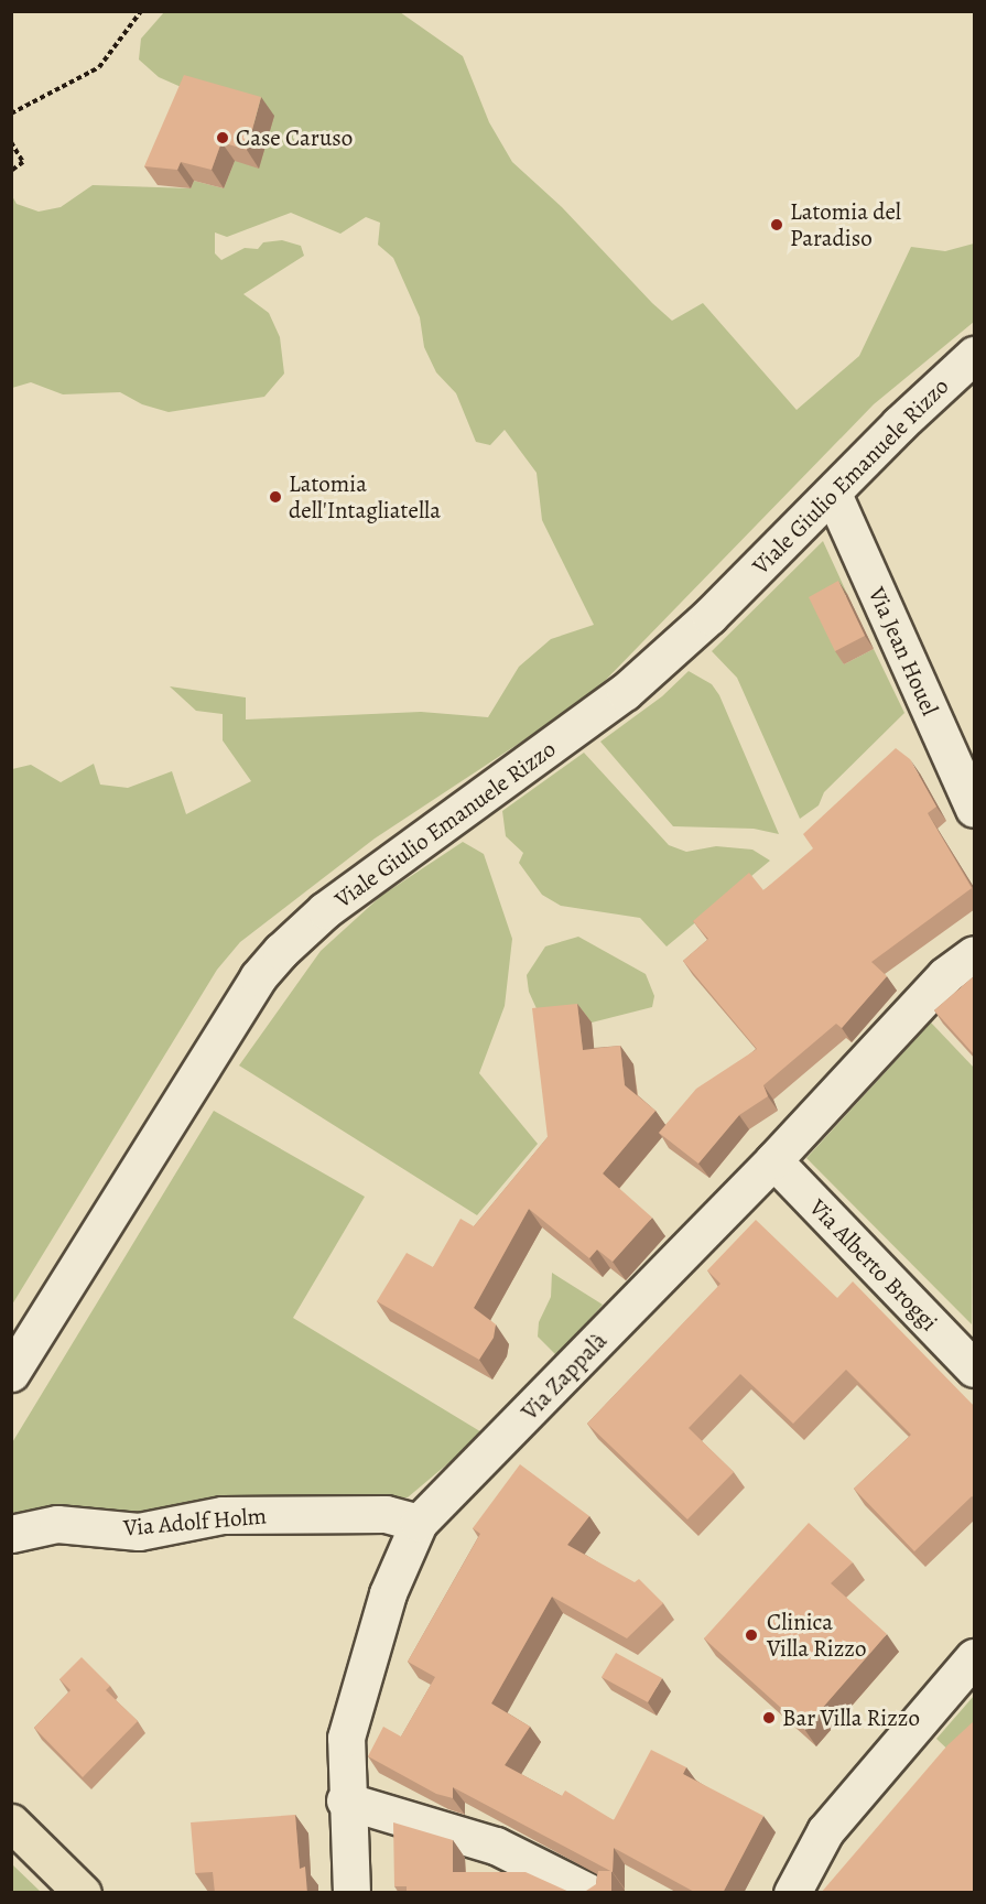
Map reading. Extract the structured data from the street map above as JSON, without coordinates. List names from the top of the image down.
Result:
{
  "streets": {
    "street": [
      "Viale Giulio Emanuele Rizzo",
      "Via Jean Houel",
      "Via Alberto Broggi",
      "Via Zappalà",
      "Via Adolf Holm"
    ]
  },
  "crossings": [
    ["Viale Giulio Emanuele Rizzo", "Via Jean Houel"],
    ["Via Alberto Broggi", "Via Zappalà"],
    ["Via Zappalà", "Via Adolf Holm"]
  ],
  "places": [
    "Case Caruso",
    "Latomia del Paradiso",
    "Latomia dell'Intagliatella",
    "Clinica Villa Rizzo",
    "Bar Villa Rizzo"
  ]
}
